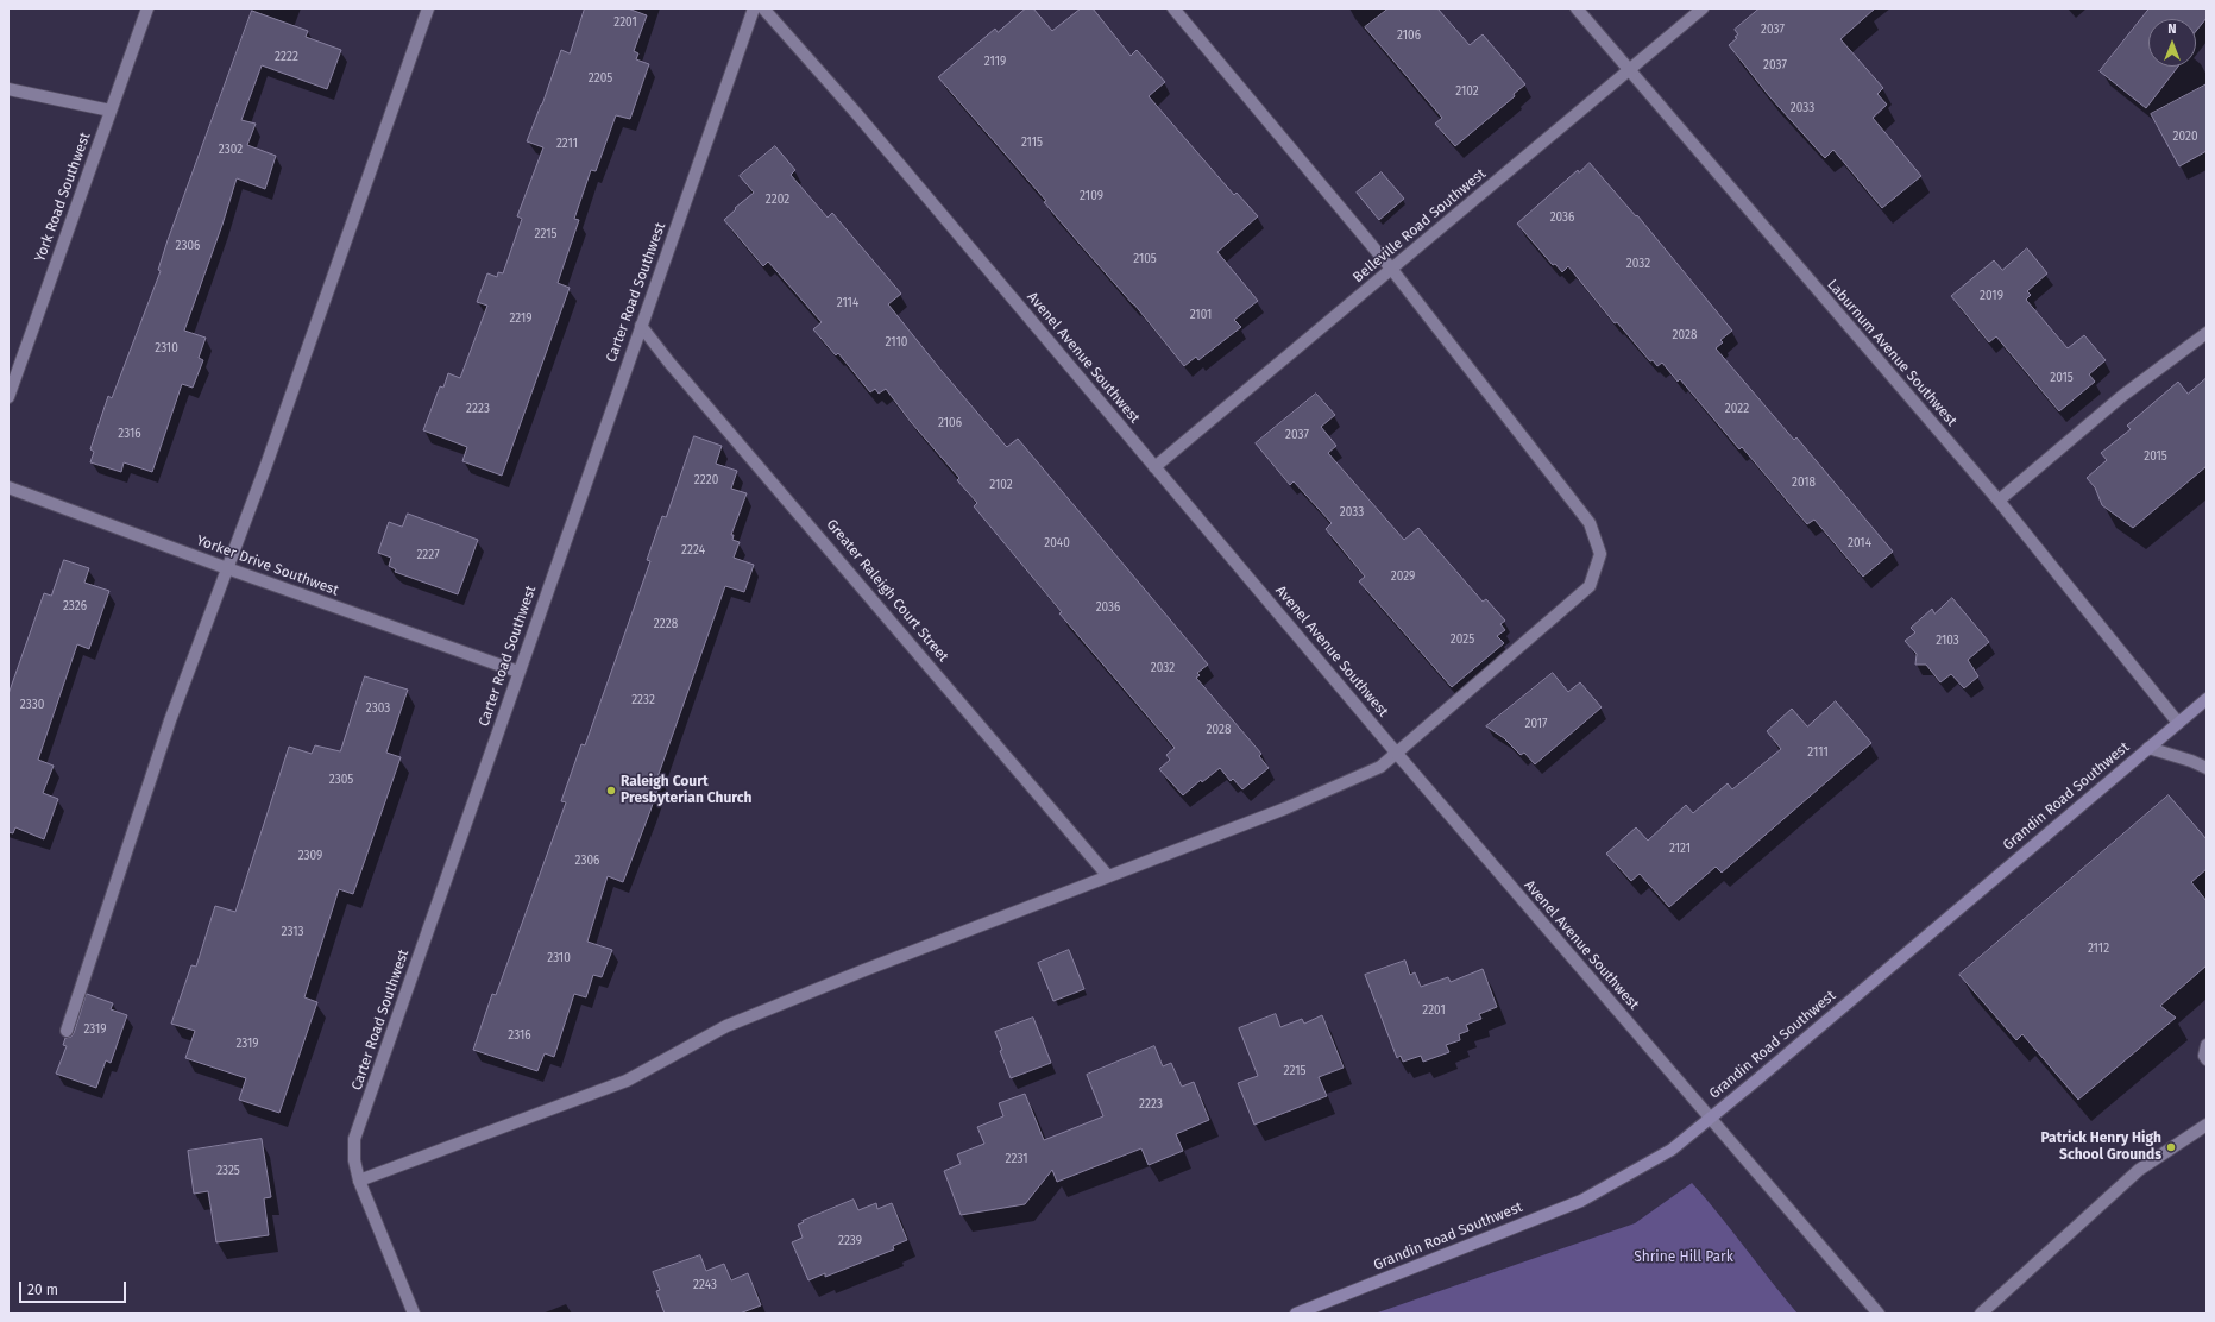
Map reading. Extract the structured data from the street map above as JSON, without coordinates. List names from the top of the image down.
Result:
{
  "streets": {
    "street": [
      "York Road Southwest",
      "Belleville Road Southwest",
      "Carter Road Southwest",
      "Laburnum Avenue Southwest",
      "Avenel Avenue Southwest",
      "Yorker Drive Southwest",
      "Greater Raleigh Court Street",
      "Grandin Road Southwest"
    ]
  },
  "crossings": [
    ["Belleville Road Southwest", "Laburnum Avenue Southwest"],
    ["Belleville Road Southwest", "Avenel Avenue Southwest"],
    ["Carter Road Southwest", "Yorker Drive Southwest"],
    ["Carter Road Southwest", "Greater Raleigh Court Street"],
    ["Laburnum Avenue Southwest", "Grandin Road Southwest"],
    ["Avenel Avenue Southwest", "Grandin Road Southwest"]
  ],
  "parks": ["Shrine Hill Park"],
  "places": ["Raleigh Court Presbyterian Church", "Patrick Henry High School Grounds"],
  "house_numbers": [
    "2201",
    "2037",
    "2106",
    "2222",
    "2119",
    "2037",
    "2205",
    "2102",
    "2033",
    "2020",
    "2115",
    "2211",
    "2302",
    "2109",
    "2202",
    "2036",
    "2215",
    "2306",
    "2105",
    "2032",
    "2019",
    "2114",
    "2101",
    "2219",
    "2028",
    "2110",
    "2310",
    "2015",
    "2223",
    "2022",
    "2106",
    "2316",
    "2037",
    "2015",
    "2220",
    "2018",
    "2102",
    "2033",
    "2040",
    "2014",
    "2224",
    "2227",
    "2029",
    "2326",
    "2036",
    "2228",
    "2025",
    "2103",
    "2032",
    "2232",
    "2330",
    "2303",
    "2017",
    "2028",
    "2111",
    "2305",
    "2121",
    "2309",
    "2306",
    "2313",
    "2112",
    "2310",
    "2201",
    "2319",
    "2316",
    "2319",
    "2215",
    "2223",
    "2231",
    "2325",
    "2239",
    "2243"
  ],
  "scale_bar": "20 m",
  "north": "top"
}
